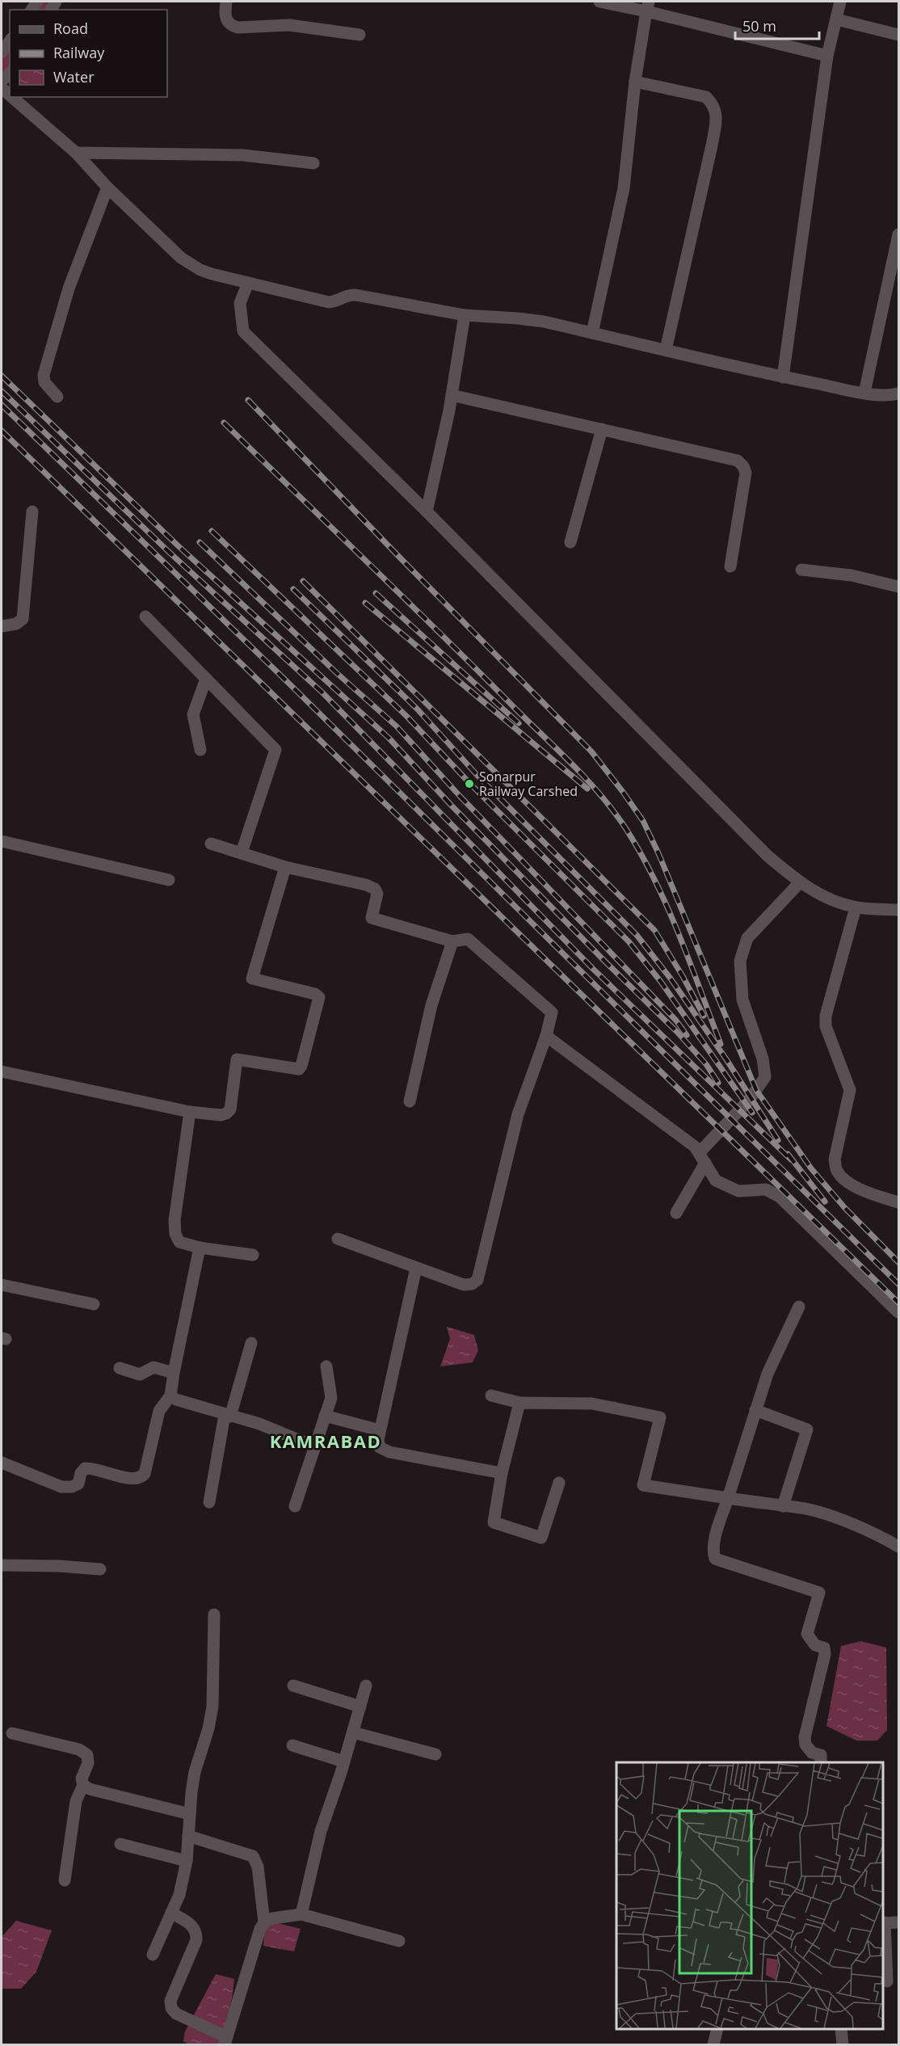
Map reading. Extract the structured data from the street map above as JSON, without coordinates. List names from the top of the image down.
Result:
{
  "districts": ["KAMRABAD"],
  "places": ["Sonarpur Railway Carshed"],
  "legend": ["Road", "Railway", "Water"],
  "scale_bar": "50 m"
}
